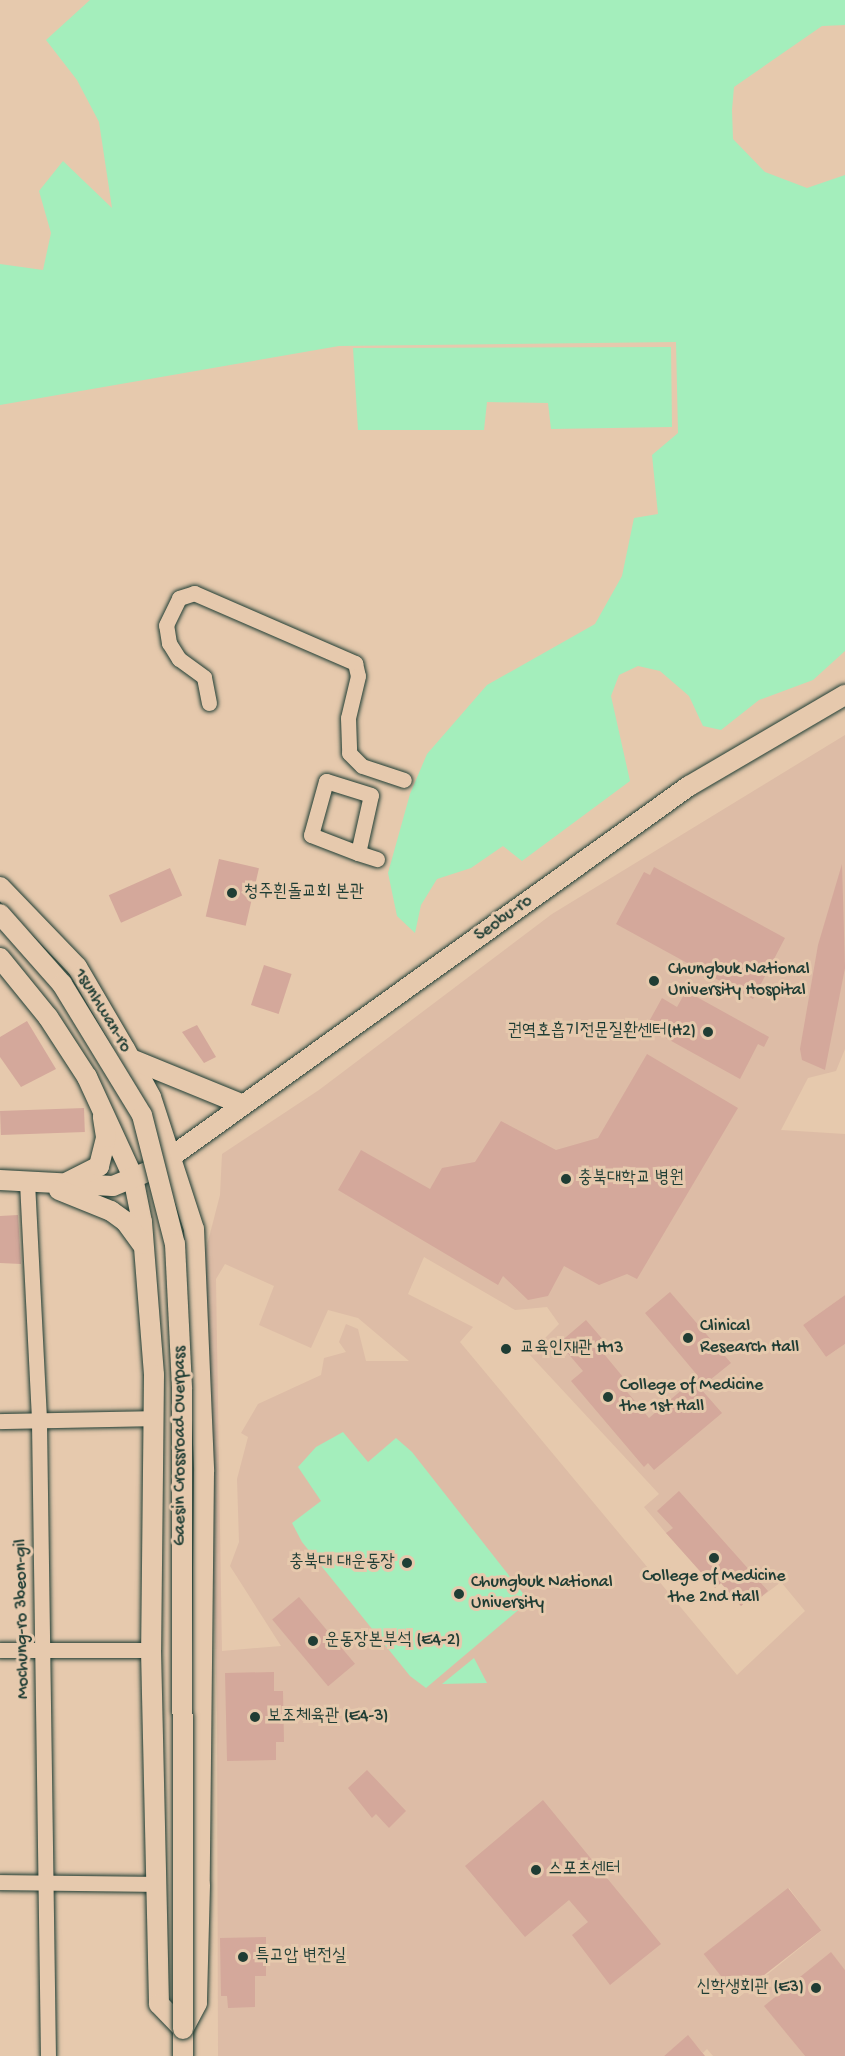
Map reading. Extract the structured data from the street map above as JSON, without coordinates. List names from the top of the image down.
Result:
{
  "streets": {
    "main road": ["Seobu-ro", "1sunhwan-ro", "Gaesin Crossroad Overpass"],
    "street": ["Mochung-ro 3beon-gil"]
  },
  "crossings": [
    ["Seobu-ro", "1sunhwan-ro"],
    ["Seobu-ro", "Mochung-ro 3beon-gil"],
    ["1sunhwan-ro", "Gaesin Crossroad Overpass"]
  ],
  "places": [
    "청주흰돌교회 본관",
    "Chungbuk National University Hospital",
    "권역호흡기전문질환센터(H2)",
    "충북대학교 병원",
    "Clinical Research Hall",
    "교육인재관 H13",
    "College of Medicine the 1st Hall",
    "College of Medicine the 2nd Hall",
    "충북대 대운동장",
    "Chungbuk National University",
    "운동장본부석 (E4-2)",
    "보조체육관 (E4-3)",
    "스포츠센터",
    "특고압 변전실",
    "신학생회관 (E3)"
  ]
}
